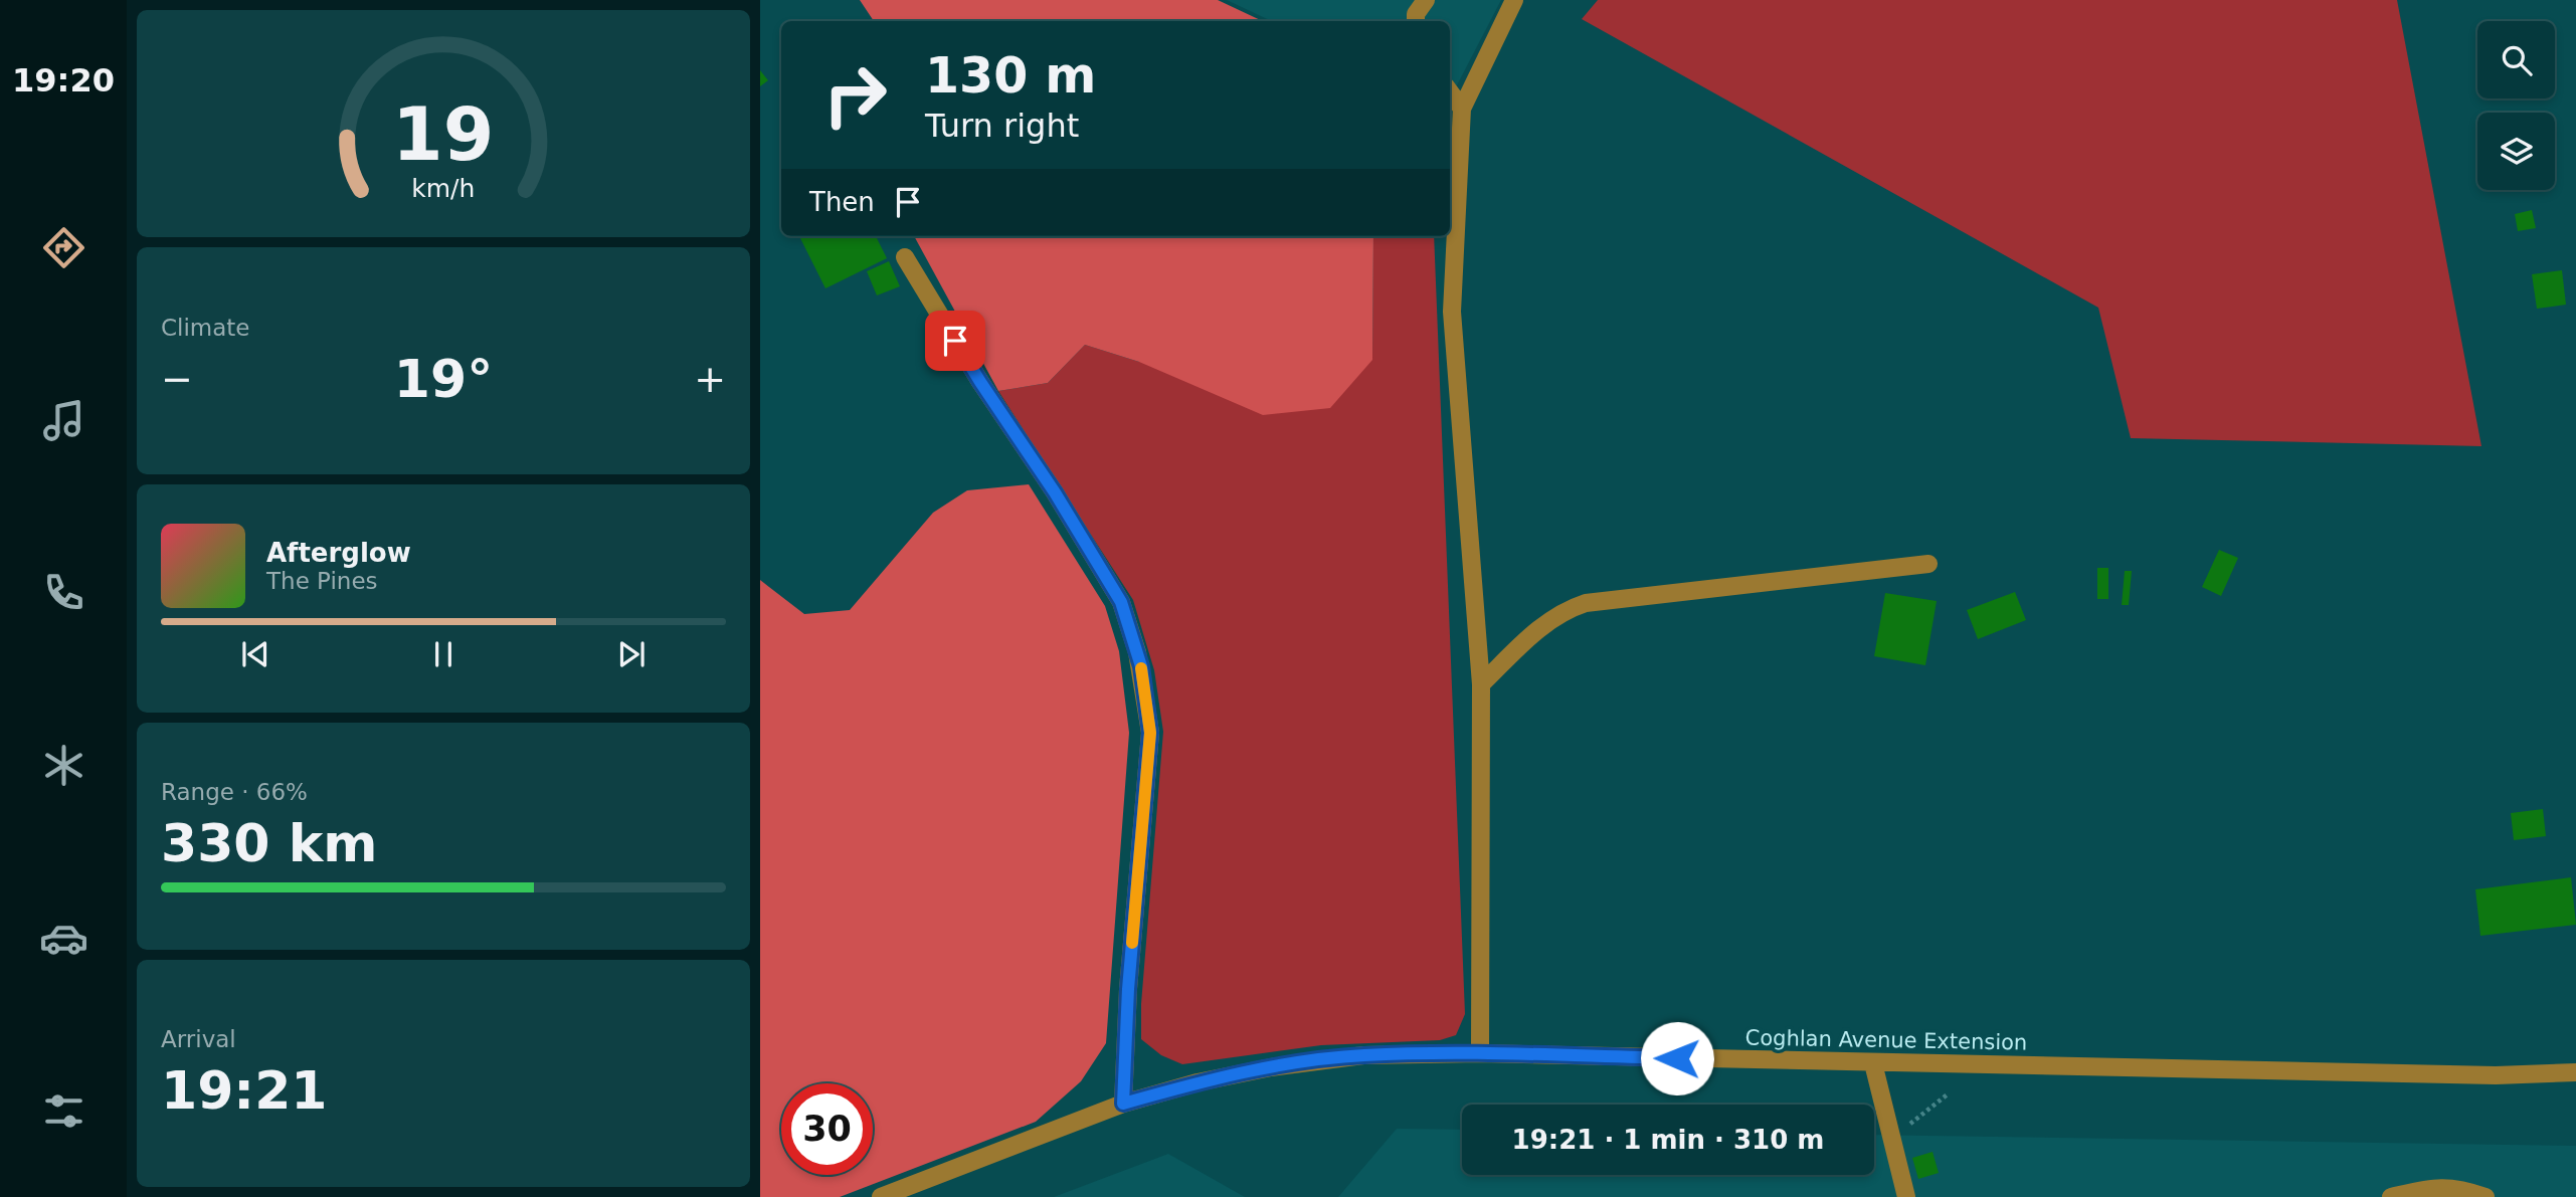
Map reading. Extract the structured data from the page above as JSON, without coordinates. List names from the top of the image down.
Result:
{
  "streets": {
    "street": ["Coghlan Avenue Extension"]
  },
  "page": {
    "tabs": "19:20",
    "turn": ["130 m", "Turn right"],
    "then": "Then",
    "tile": [
      "Climate",
      ["Range · 66%", "330 km"],
      ["Arrival", "19:21"]
    ],
    "heat": ["−", "19°", "+"],
    "song": ["Afterglow", "The Pines"],
    "limit": "30",
    "trip": "19:21 · 1 min · 310 m",
    "gauge": ["19", "km/h"]
  }
}
